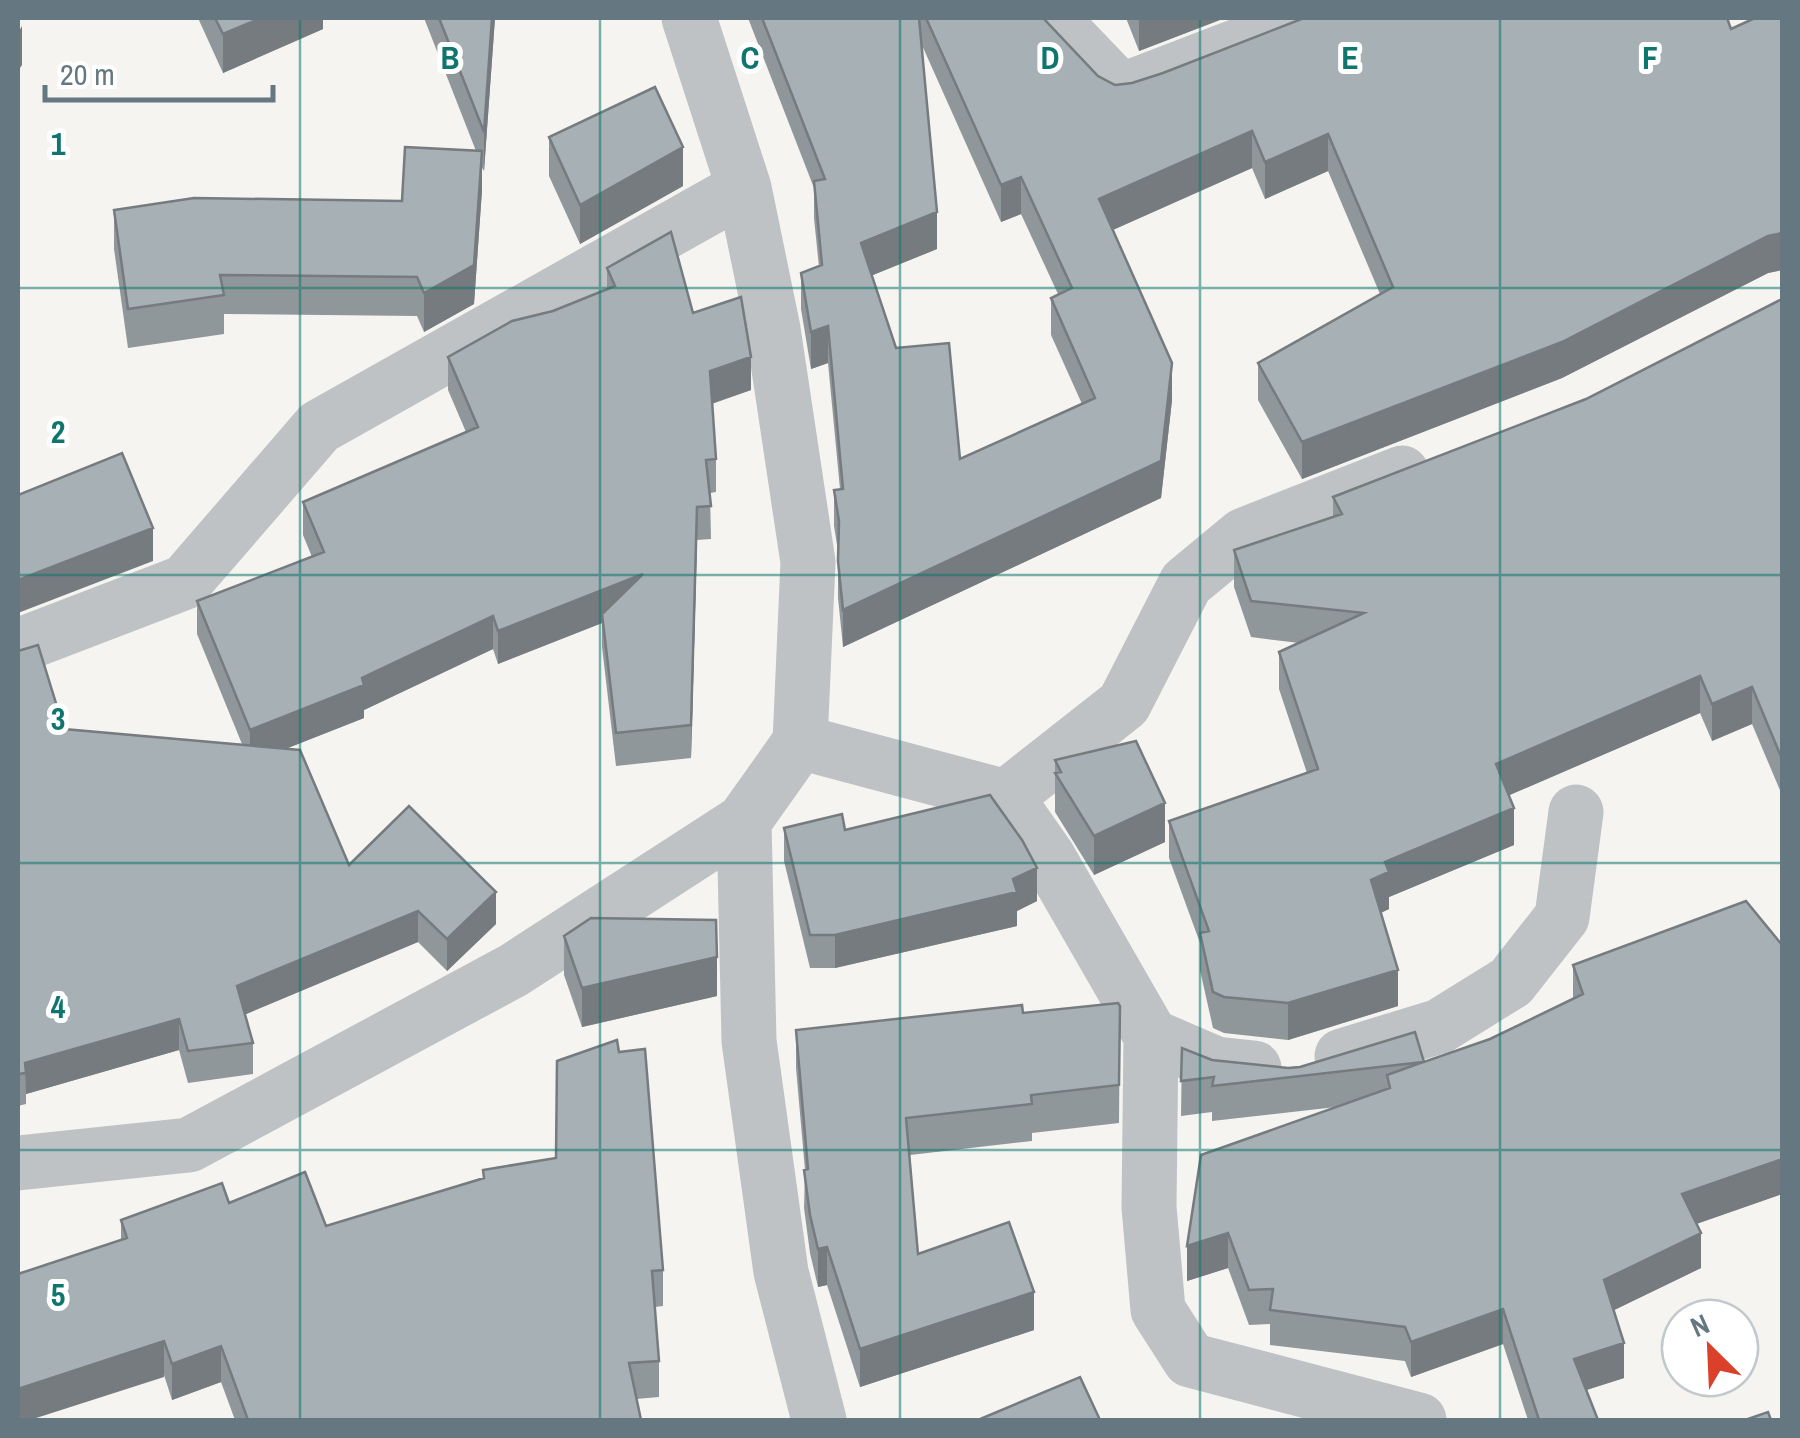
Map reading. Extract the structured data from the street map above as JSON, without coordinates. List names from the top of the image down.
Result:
{
  "scale_bar": "20 m",
  "north": "top left",
  "grid": {
    "columns": [
      "B",
      "C",
      "D",
      "E",
      "F"
    ],
    "rows": [
      "1",
      "2",
      "3",
      "4",
      "5"
    ]
  }
}
